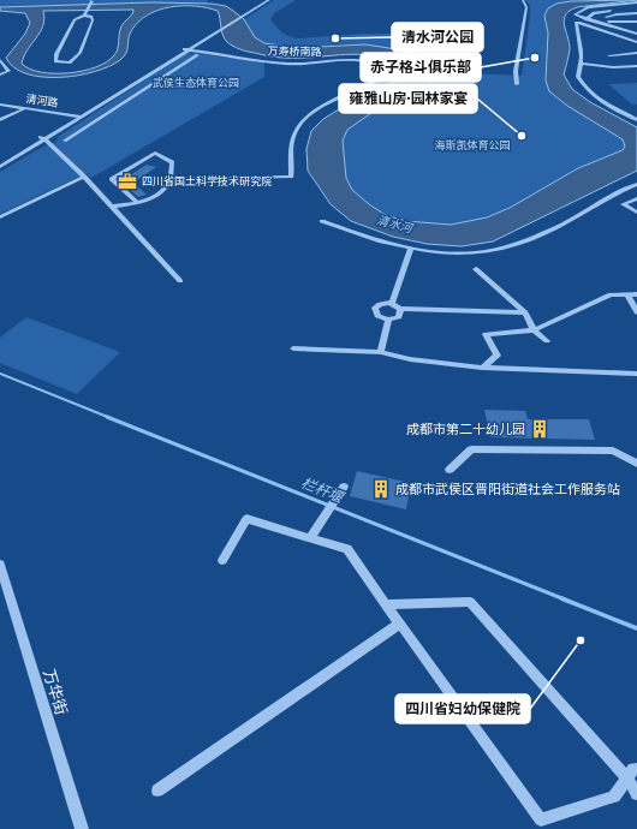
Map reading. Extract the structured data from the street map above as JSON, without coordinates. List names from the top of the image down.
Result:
{
  "streets": {
    "street": ["万寿桥南路", "清河路", "万华街"]
  },
  "water": ["清水河", "栏杆堰"],
  "parks": ["武侯生态体育公园", "海斯凯体育公园"],
  "places": {
    "other": [
      "清水河公园",
      "赤子格斗俱乐部",
      "雍雅山房·园林家宴",
      "四川省妇幼保健院"
    ],
    "office": ["四川省国土科学技术研究院"],
    "building": ["成都市第二十幼儿园", "成都市武侯区晋阳街道社会工作服务站"]
  }
}
